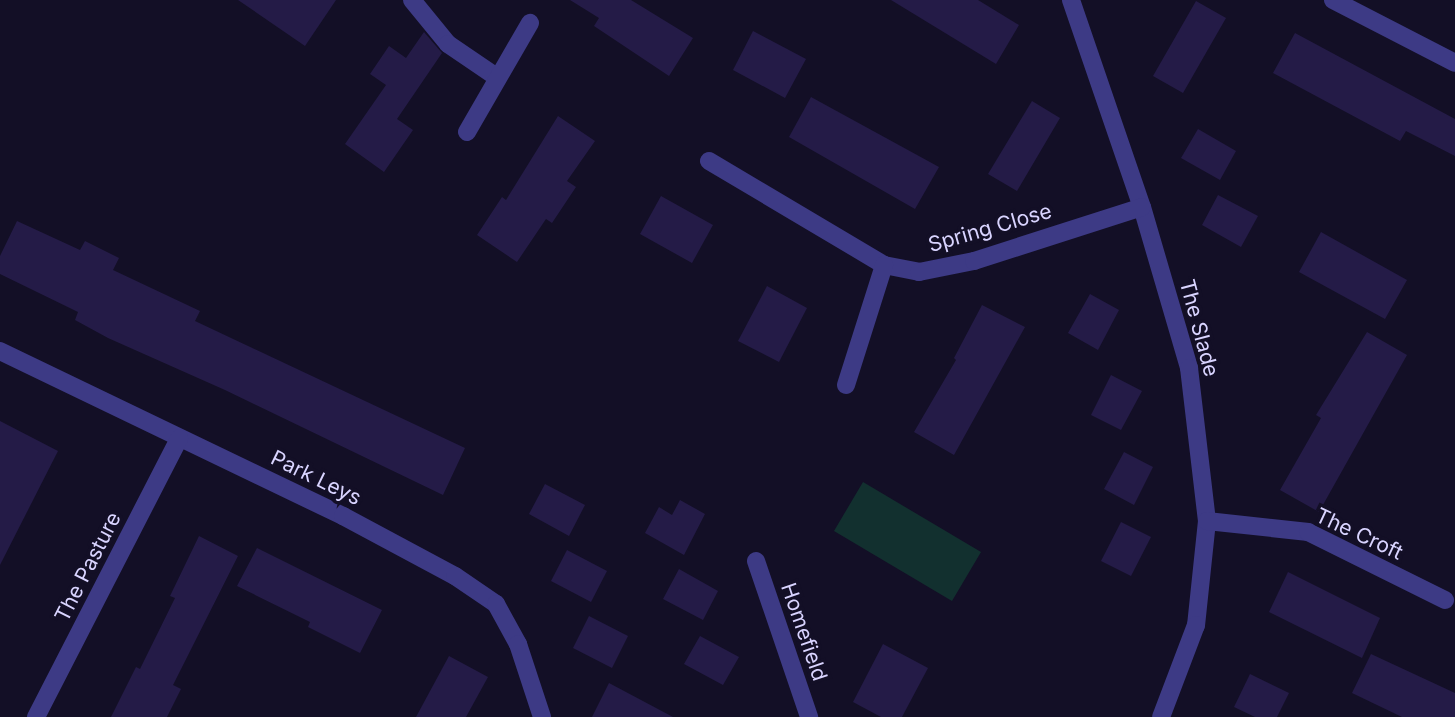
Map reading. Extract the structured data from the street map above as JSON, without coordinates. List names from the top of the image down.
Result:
{
  "streets": {
    "street": [
      "Spring Close",
      "The Slade",
      "Park Leys",
      "The Croft",
      "The Pasture",
      "Homefield"
    ]
  },
  "crossings": [
    ["Spring Close", "The Slade"],
    ["The Slade", "The Croft"],
    ["Park Leys", "The Pasture"]
  ]
}
